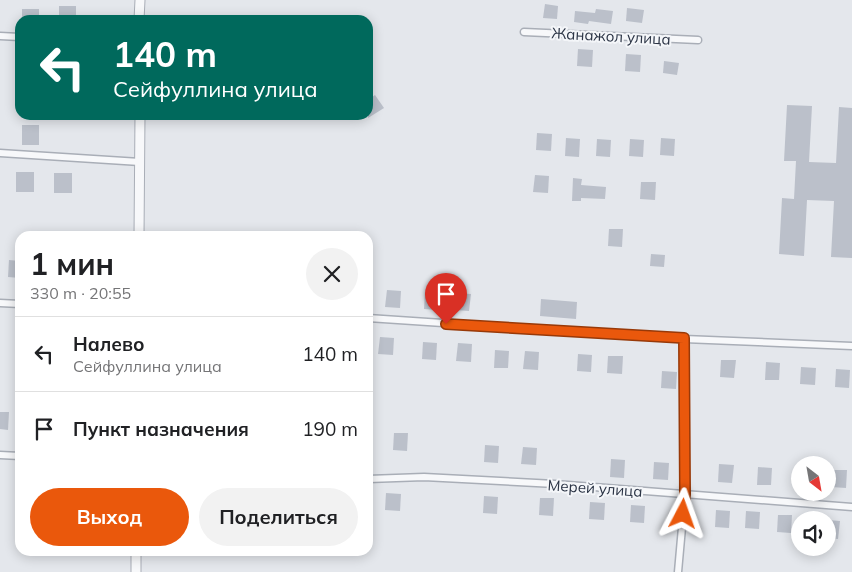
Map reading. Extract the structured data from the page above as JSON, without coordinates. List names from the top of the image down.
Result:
{
  "streets": {
    "street": ["Жанажол улица", "Мерей улица"]
  },
  "north": "bottom right",
  "page": {
    "turn": ["140 m", "Сейфуллина улица"],
    "heading": ["1 мин", "330 m · 20:55"],
    "list": [
      {
        "name": "Налево",
        "note": "Сейфуллина улица",
        "value": "140 m"
      },
      {
        "name": "Пункт назначения",
        "value": "190 m"
      }
    ],
    "buttons": ["Выход", "Поделиться"]
  }
}
